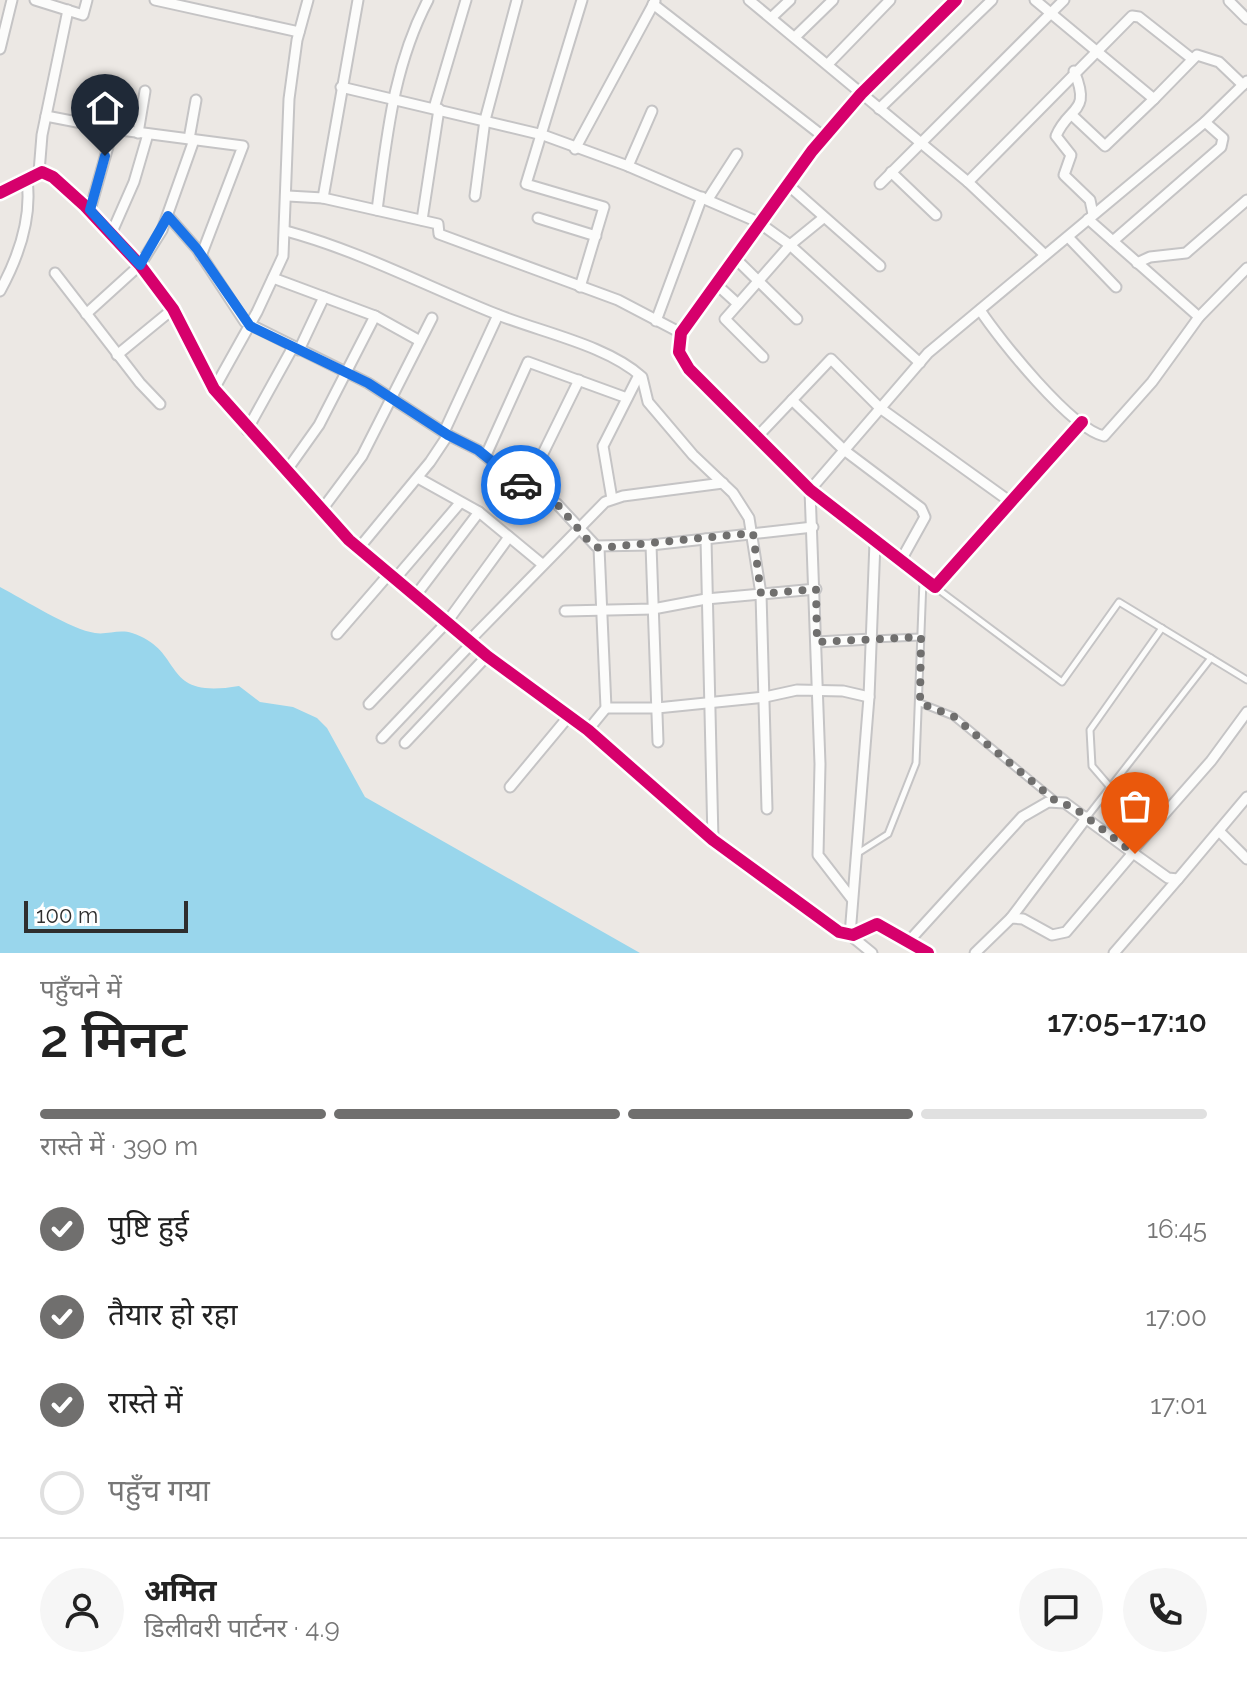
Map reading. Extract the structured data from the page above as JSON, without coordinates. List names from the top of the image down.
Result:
{
  "scale_bar": "100 m",
  "page": {
    "scale": "100 m",
    "heading": ["2 मिनट", "पहुँचने में", "17:05–17:10"],
    "panel": ["अमित", "डिलीवरी पार्टनर · 4.9"],
    "bar": "रास्ते में · 390 m",
    "list": [
      ["पुष्टि हुई", "16:45"],
      ["तैयार हो रहा", "17:00"],
      ["रास्ते में", "17:01"],
      "पहुँच गया"
    ]
  }
}
